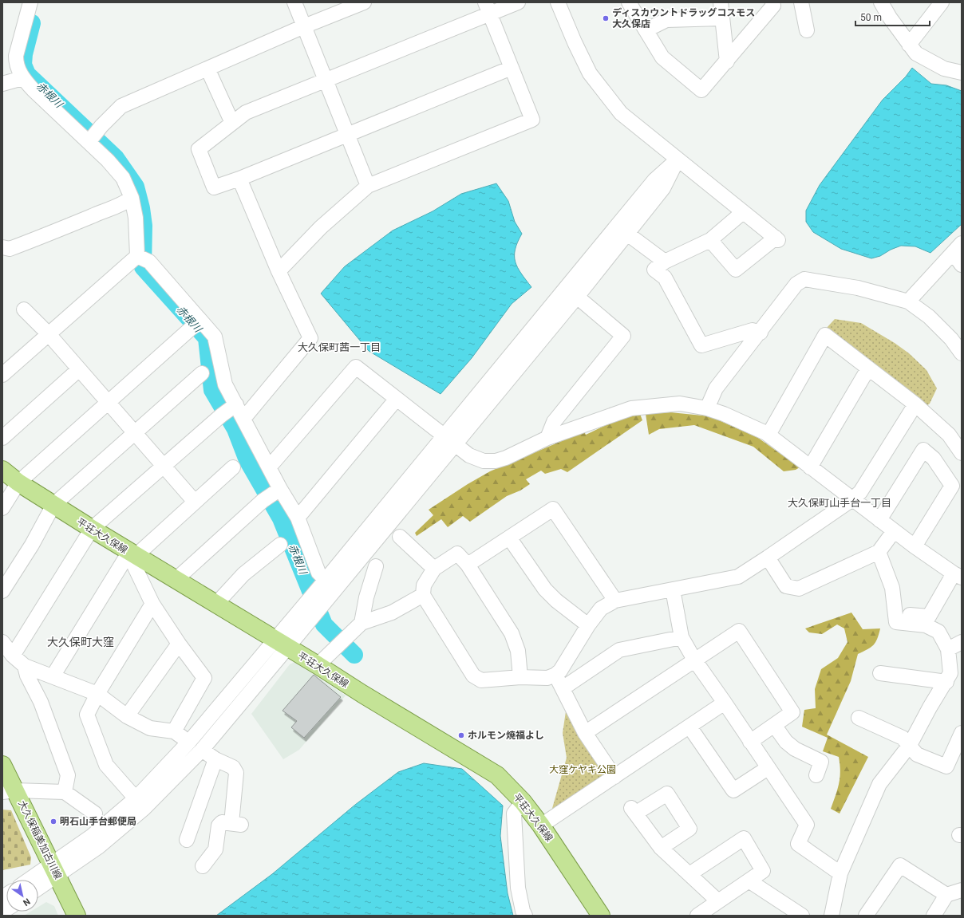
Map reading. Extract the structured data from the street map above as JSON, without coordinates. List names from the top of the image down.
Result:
{
  "streets": {
    "main road": ["平荘大久保線", "大久保稲美加古川線"]
  },
  "districts": ["大久保町茜一丁目", "大久保町山手台一丁目", "大久保町大窪"],
  "water": ["赤根川"],
  "parks": ["大窪ケヤキ公園"],
  "places": ["ディスカウントドラッグコスモス 大久保店", "ホルモン焼福よし", "明石山手台郵便局"],
  "scale_bar": "50 m",
  "north": "bottom right"
}
